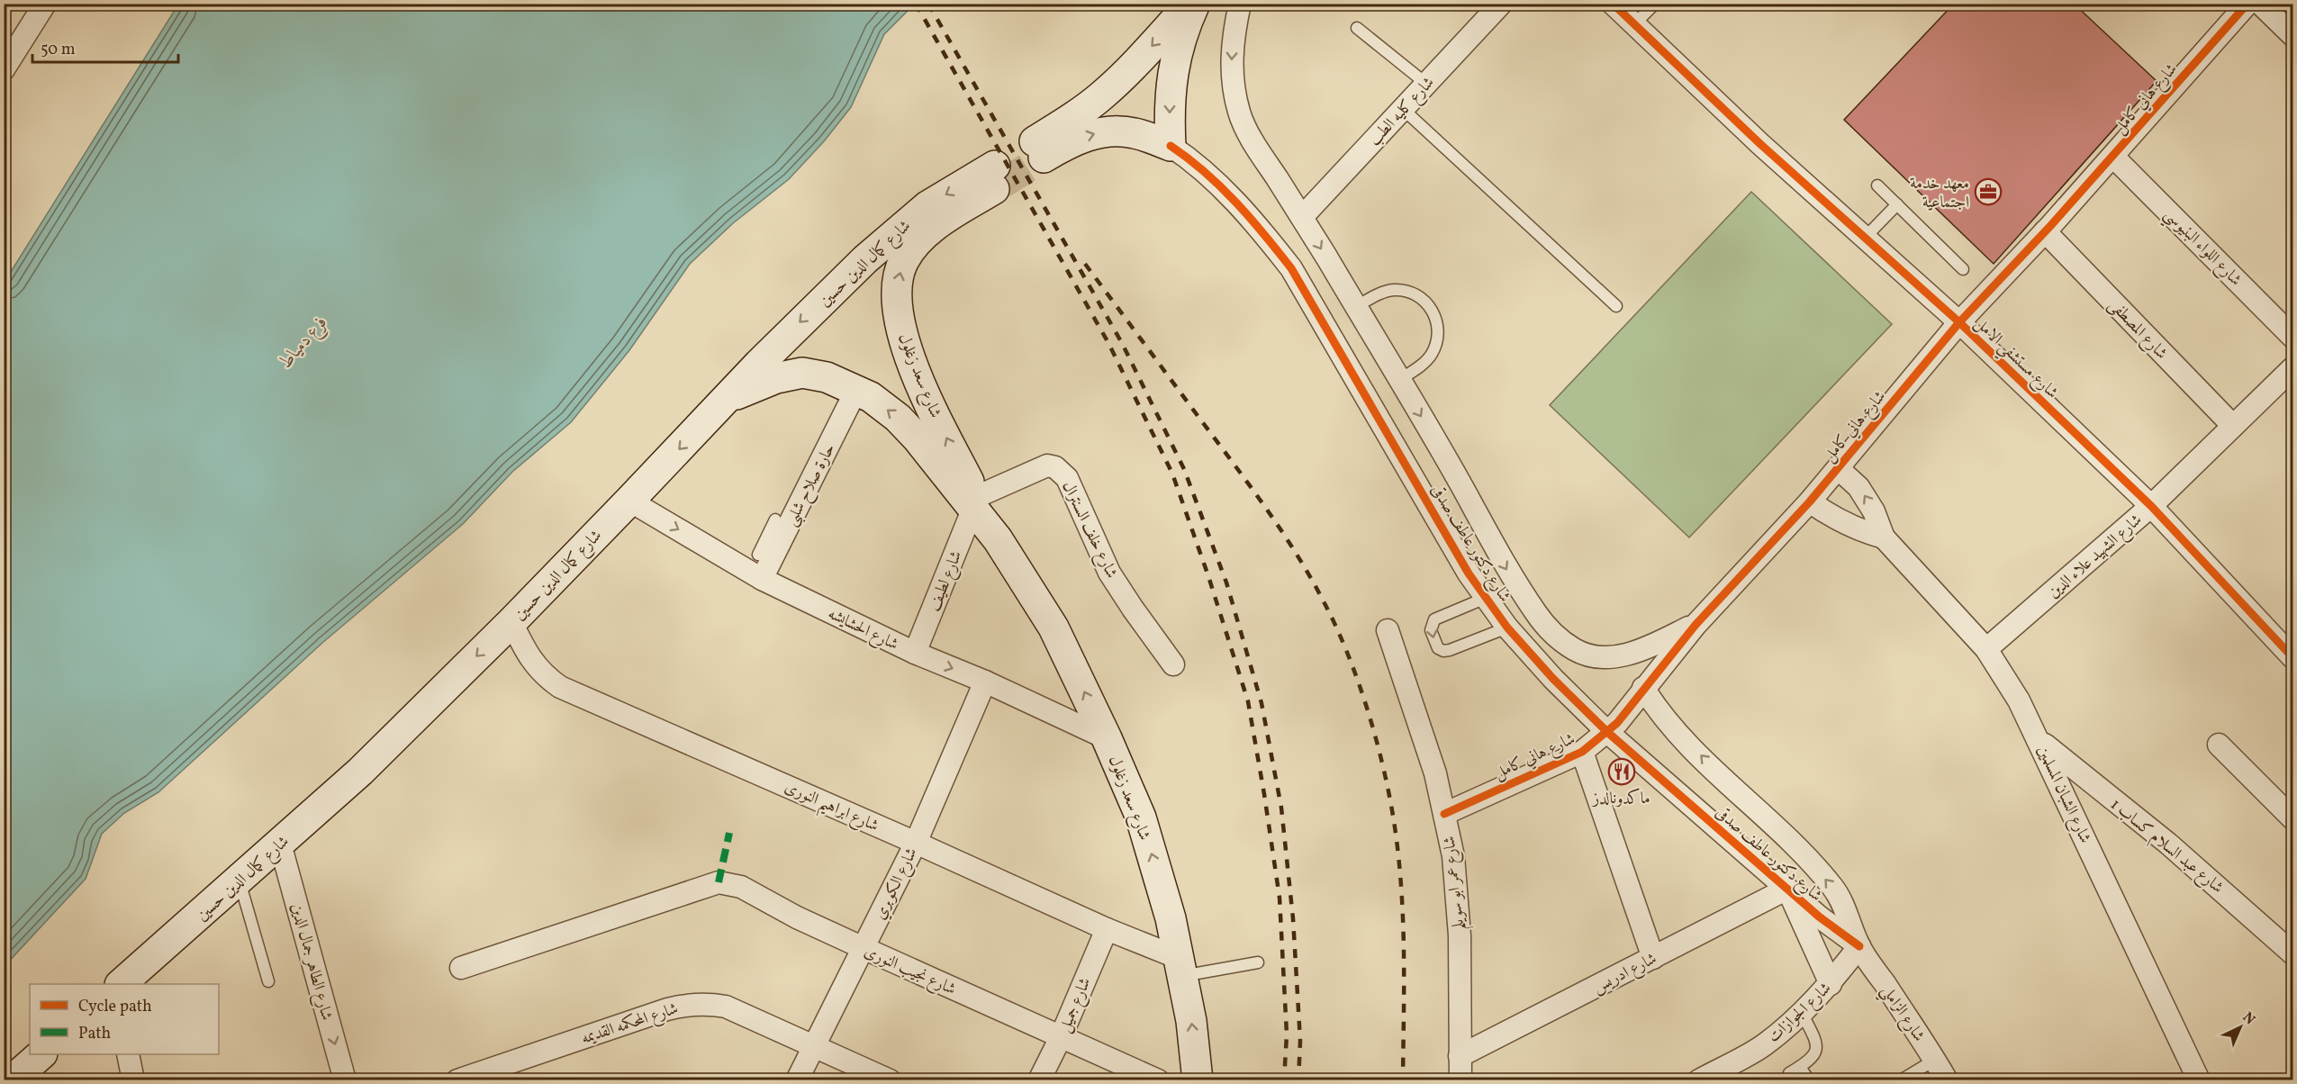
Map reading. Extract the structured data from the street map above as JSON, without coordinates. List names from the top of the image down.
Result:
{
  "streets": {
    "main road": ["شارع كمال الدين حسين", "شارع سعد زغلول", "شارع دكتور عاطف صدقى"],
    "street": [
      "شارع هاني كامل",
      "شارع كليه الطب",
      "شارع اللواء البنيوسي",
      "شارع المصطفى",
      "شارع مستشفي الامل",
      "حارة صلاح شلبى",
      "شارع خلف السنترال",
      "شارع الشهيد علاء الدين",
      "شارع لطيف",
      "شارع الحشايشه",
      "شارع الشبان المسلمين",
      "شارع ابراهيم النورى",
      "شارع عبد السلام كساب 1",
      "شارع الكوبري",
      "شارع عمر ابو سويلم",
      "شارع الطاهر جمال الدين",
      "شارع نجيب النورى",
      "شارع ادريس",
      "شارع جميل",
      "شارع الجوازات",
      "شارع الزاملي",
      "شارع المحكمه القديمه"
    ]
  },
  "crossings": [
    ["شارع هاني كامل", "شارع اللواء البنيوسي"],
    ["شارع هاني كامل", "شارع المصطفى"],
    ["شارع هاني كامل", "شارع مستشفي الامل"],
    ["شارع هاني كامل", "شارع دكتور عاطف صدقى"],
    ["شارع هاني كامل", "شارع الشبان المسلمين"],
    ["شارع هاني كامل", "شارع عمر ابو سويلم"],
    ["شارع كليه الطب", "شارع دكتور عاطف صدقى"],
    ["شارع كمال الدين حسين", "شارع سعد زغلول"],
    ["شارع كمال الدين حسين", "شارع الحشايشه"],
    ["شارع كمال الدين حسين", "شارع ابراهيم النورى"],
    ["شارع كمال الدين حسين", "شارع الطاهر جمال الدين"],
    ["شارع المصطفى", "شارع الشهيد علاء الدين"],
    ["شارع مستشفي الامل", "شارع الشهيد علاء الدين"],
    ["شارع سعد زغلول", "حارة صلاح شلبى"],
    ["شارع سعد زغلول", "شارع خلف السنترال"],
    ["شارع سعد زغلول", "شارع لطيف"],
    ["شارع سعد زغلول", "شارع الحشايشه"],
    ["شارع سعد زغلول", "شارع ابراهيم النورى"],
    ["حارة صلاح شلبى", "شارع الحشايشه"],
    ["شارع خلف السنترال", "شارع لطيف"],
    ["شارع دكتور عاطف صدقى", "شارع ادريس"],
    ["شارع دكتور عاطف صدقى", "شارع الجوازات"],
    ["شارع دكتور عاطف صدقى", "شارع الزاملي"],
    ["شارع الشهيد علاء الدين", "شارع الشبان المسلمين"],
    ["شارع لطيف", "شارع الحشايشه"],
    ["شارع الحشايشه", "شارع الكوبري"],
    ["شارع الشبان المسلمين", "شارع عبد السلام كساب 1"],
    ["شارع ابراهيم النورى", "شارع الكوبري"],
    ["شارع ابراهيم النورى", "شارع جميل"],
    ["شارع الكوبري", "شارع نجيب النورى"],
    ["شارع الكوبري", "شارع المحكمه القديمه"],
    ["شارع عمر ابو سويلم", "شارع ادريس"],
    ["شارع نجيب النورى", "شارع جميل"],
    ["شارع الجوازات", "شارع الزاملي"]
  ],
  "one_way": [
    "شارع كمال الدين حسين",
    "شارع سعد زغلول",
    "شارع الحشايشه",
    "شارع الطاهر جمال الدين"
  ],
  "water": ["فرع دمياط"],
  "places": {
    "office": ["معهد خدمة اجتماعية"],
    "restaurant": ["ماكدونالدز"]
  },
  "legend": ["Cycle path", "Path"],
  "scale_bar": "50 m",
  "north": "top right"
}
